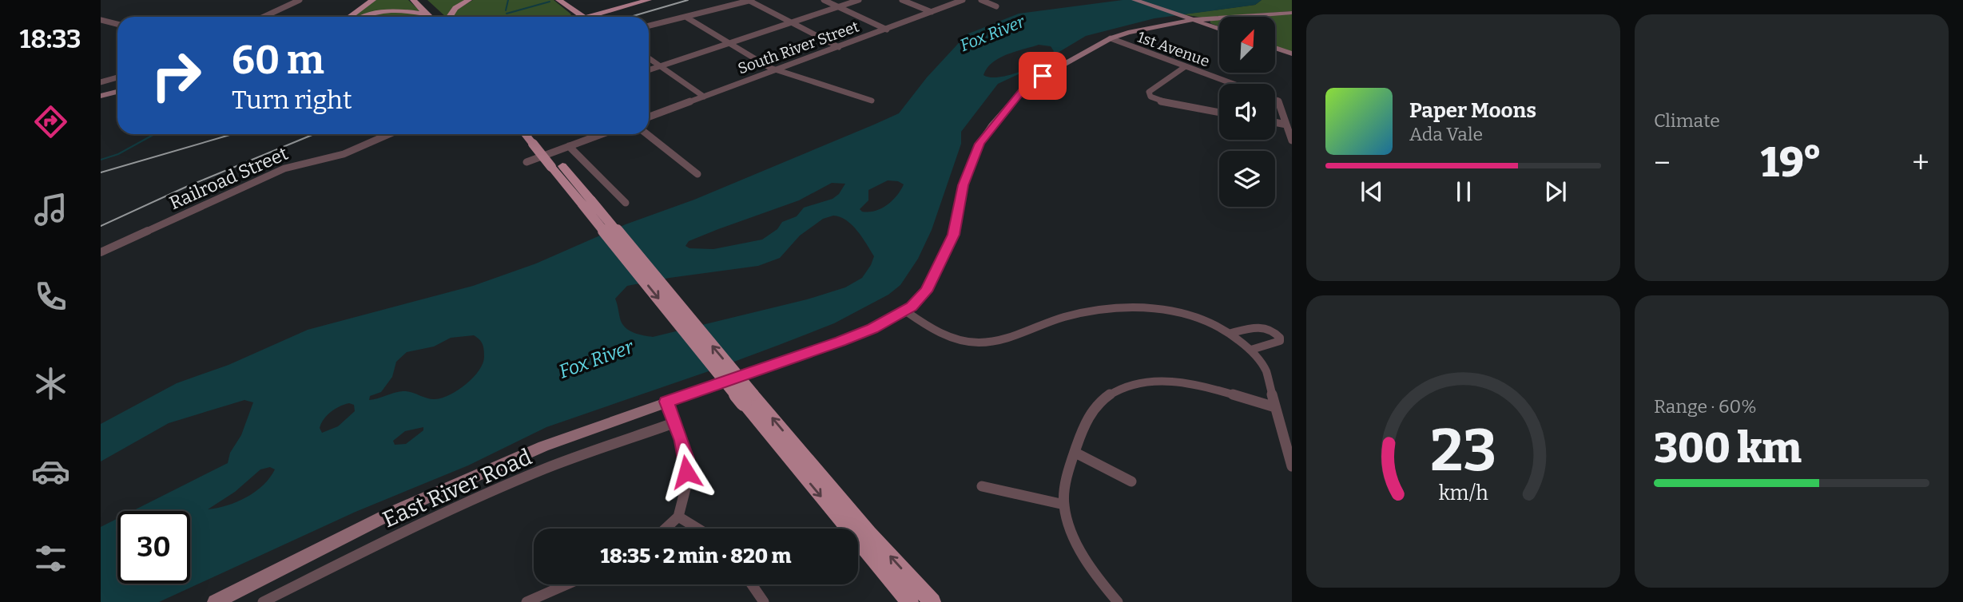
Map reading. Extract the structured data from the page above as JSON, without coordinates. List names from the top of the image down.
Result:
{
  "streets": {
    "street": [
      "South River Street",
      "1st Avenue",
      "Railroad Street",
      "East River Road"
    ]
  },
  "water": ["Fox River"],
  "north": "top right",
  "page": {
    "tabs": "18:33",
    "tile": [
      "Climate",
      ["Range · 60%", "300 km"]
    ],
    "turn": ["60 m", "Turn right"],
    "song": ["Paper Moons", "Ada Vale"],
    "heat": ["−", "19°", "+"],
    "limit": "30",
    "trip": "18:35 · 2 min · 820 m",
    "gauge": ["23", "km/h"]
  }
}
